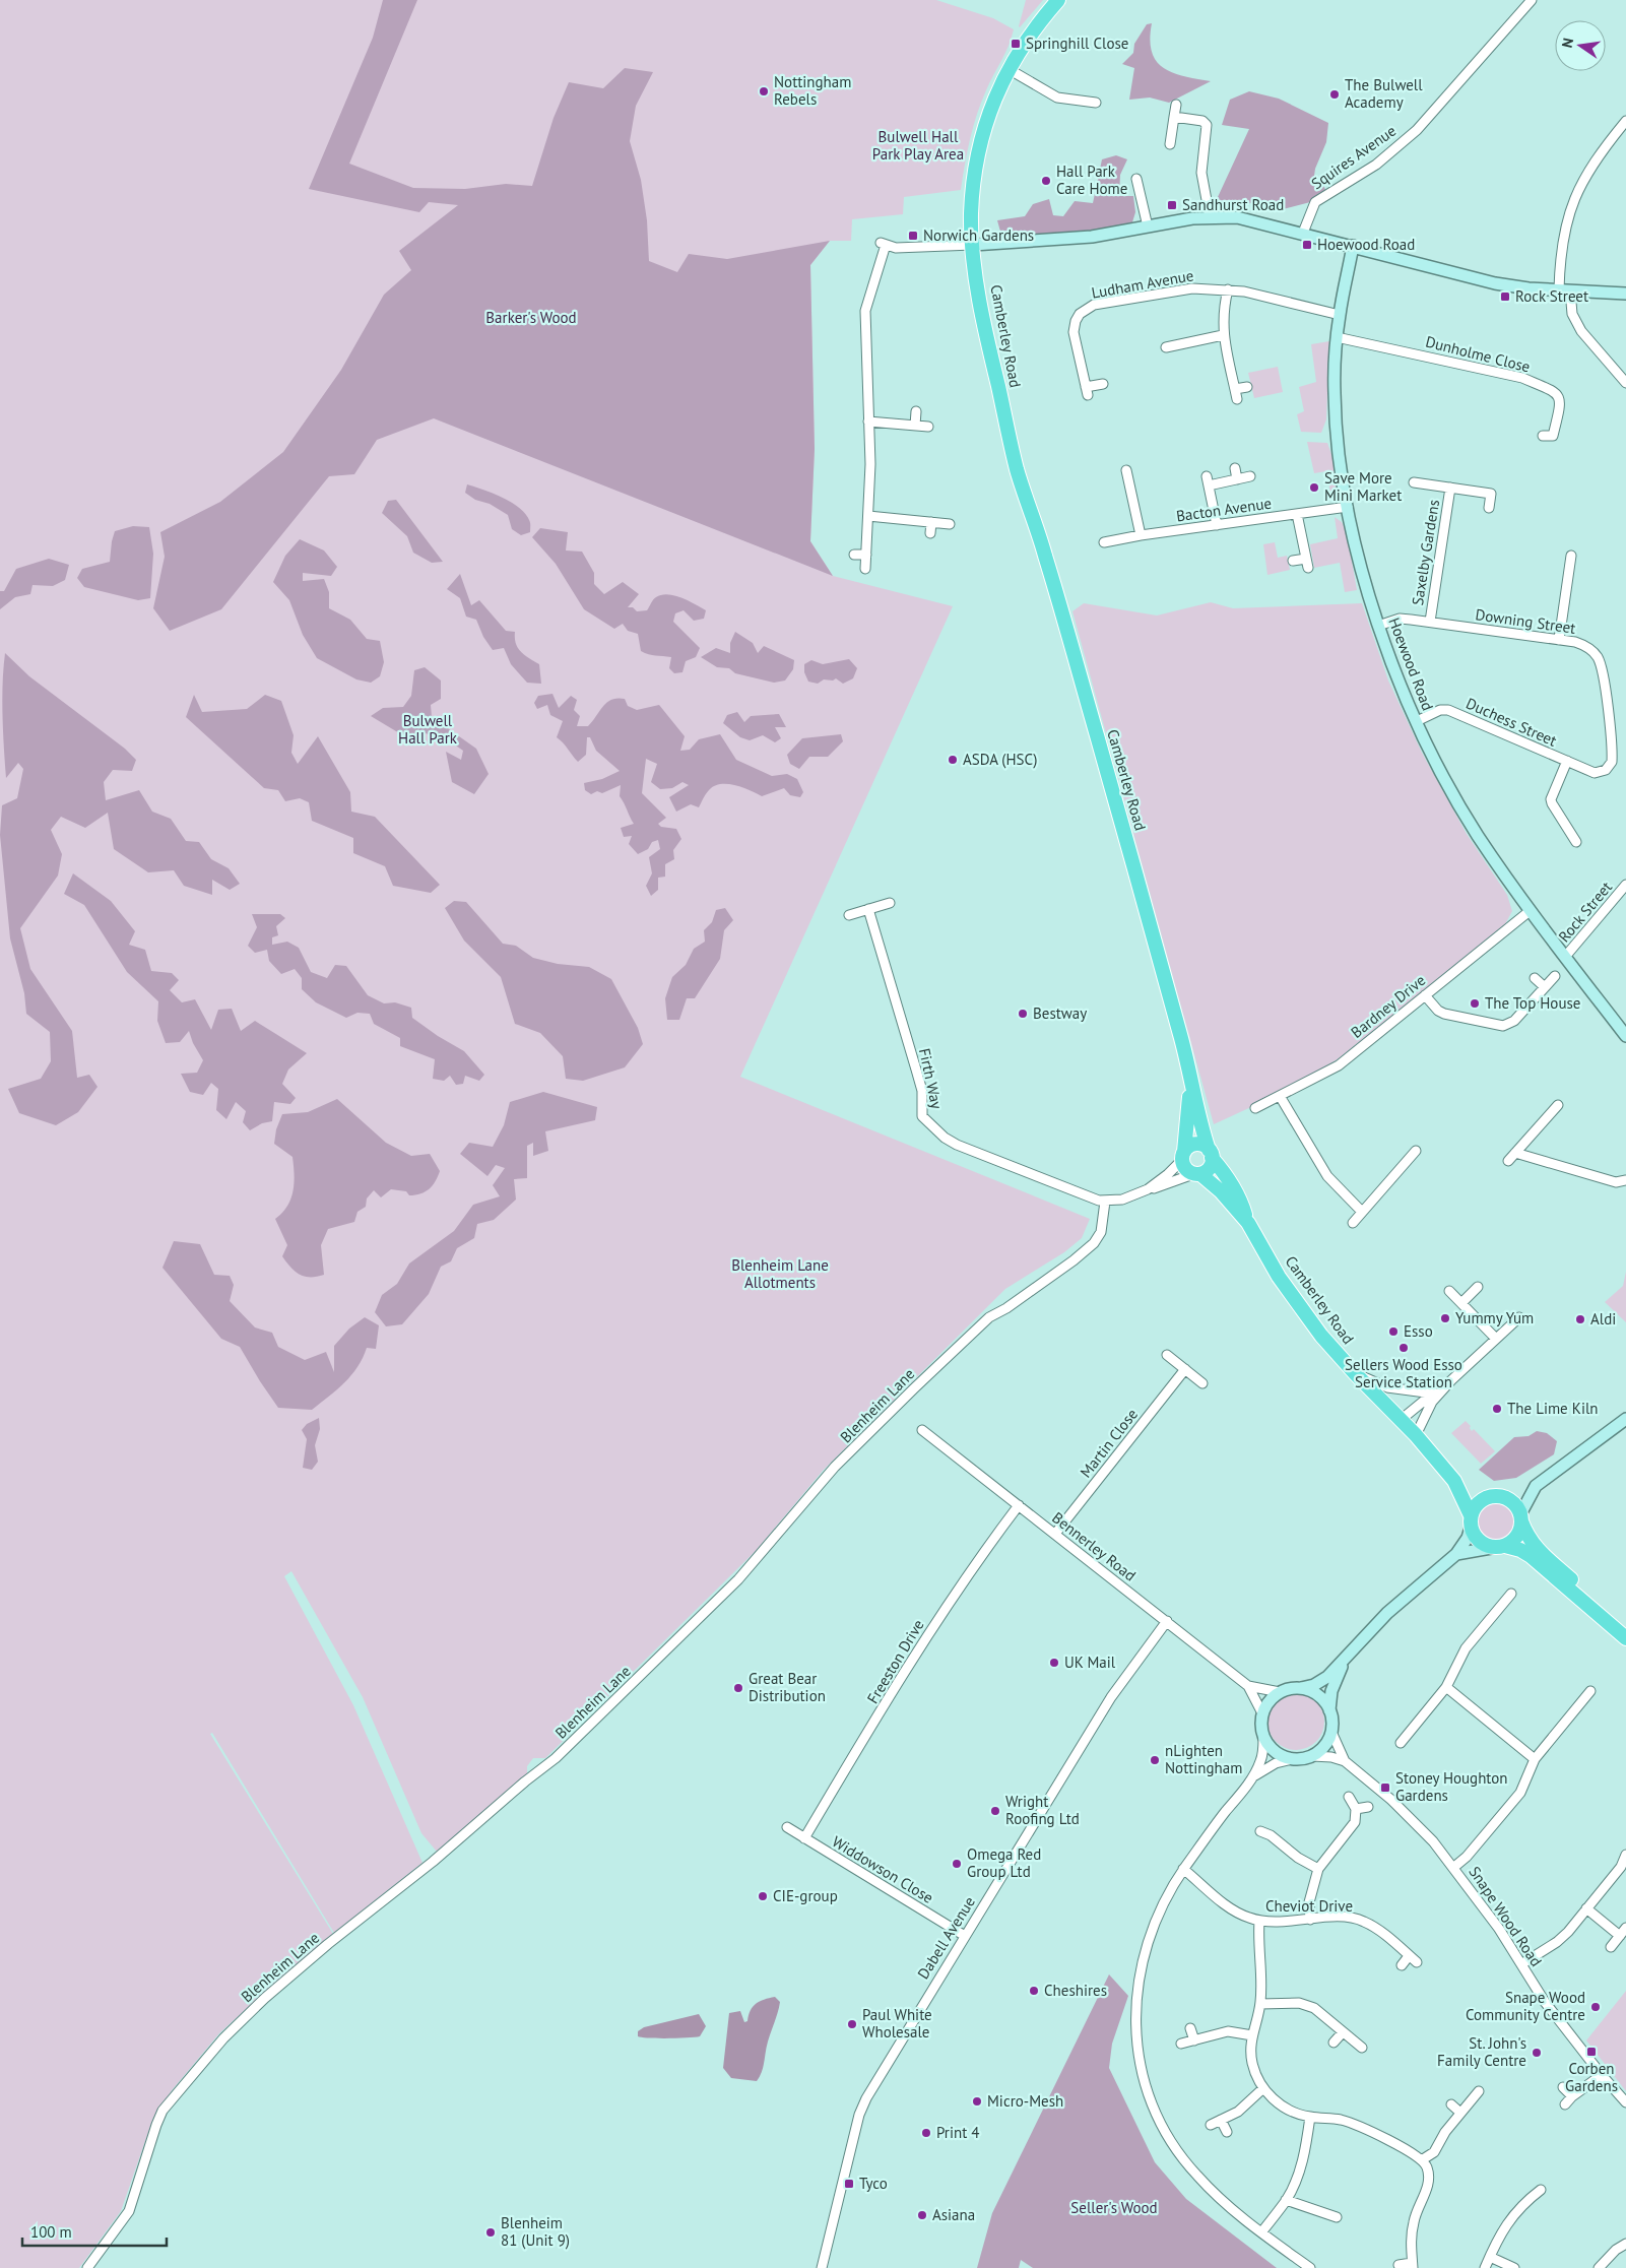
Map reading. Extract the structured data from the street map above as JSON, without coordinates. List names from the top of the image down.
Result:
{
  "streets": {
    "main road": ["Camberley Road"],
    "street": [
      "Squires Avenue",
      "Ludham Avenue",
      "Dunholme Close",
      "Bacton Avenue",
      "Saxelby Gardens",
      "Downing Street",
      "Hoewood Road",
      "Duchess Street",
      "Rock Street",
      "Bardney Drive",
      "Firth Way",
      "Blenheim Lane",
      "Martin Close",
      "Bennerley Road",
      "Freeston Drive",
      "Widdowson Close",
      "Cheviot Drive",
      "Snape Wood Road",
      "Dabell Avenue"
    ]
  },
  "crossings": [
    ["Ludham Avenue", "Hoewood Road"],
    ["Dunholme Close", "Hoewood Road"],
    ["Bacton Avenue", "Hoewood Road"],
    ["Saxelby Gardens", "Downing Street"],
    ["Downing Street", "Hoewood Road"],
    ["Downing Street", "Duchess Street"],
    ["Hoewood Road", "Duchess Street"],
    ["Hoewood Road", "Rock Street"],
    ["Hoewood Road", "Bardney Drive"],
    ["Firth Way", "Blenheim Lane"],
    ["Martin Close", "Bennerley Road"],
    ["Bennerley Road", "Freeston Drive"],
    ["Bennerley Road", "Snape Wood Road"],
    ["Bennerley Road", "Dabell Avenue"],
    ["Freeston Drive", "Widdowson Close"],
    ["Widdowson Close", "Dabell Avenue"]
  ],
  "parks": [
    "Bulwell Hall Park Play Area",
    "Barker's Wood",
    "Bulwell Hall Park",
    "Blenheim Lane Allotments",
    "Seller's Wood"
  ],
  "places": {
    "transit": [
      "Springhill Close",
      "Sandhurst Road",
      "Norwich Gardens",
      "Hoewood Road",
      "Rock Street",
      "Stoney Houghton Gardens",
      "Corben Gardens",
      "Tyco"
    ],
    "other": [
      "Nottingham Rebels",
      "The Bulwell Academy",
      "Hall Park Care Home",
      "Save More Mini Market",
      "ASDA (HSC)",
      "The Top House",
      "Bestway",
      "Yummy Yum",
      "Aldi",
      "Esso",
      "Sellers Wood Esso Service Station",
      "The Lime Kiln",
      "UK Mail",
      "Great Bear Distribution",
      "nLighten Nottingham",
      "Wright Roofing Ltd",
      "Omega Red Group Ltd",
      "CIE-group",
      "Cheshires",
      "Snape Wood Community Centre",
      "Paul White Wholesale",
      "St. John's Family Centre",
      "Micro-Mesh",
      "Print 4",
      "Asiana",
      "Blenheim 81 (Unit 9)"
    ]
  },
  "scale_bar": "100 m",
  "north": "left"
}
